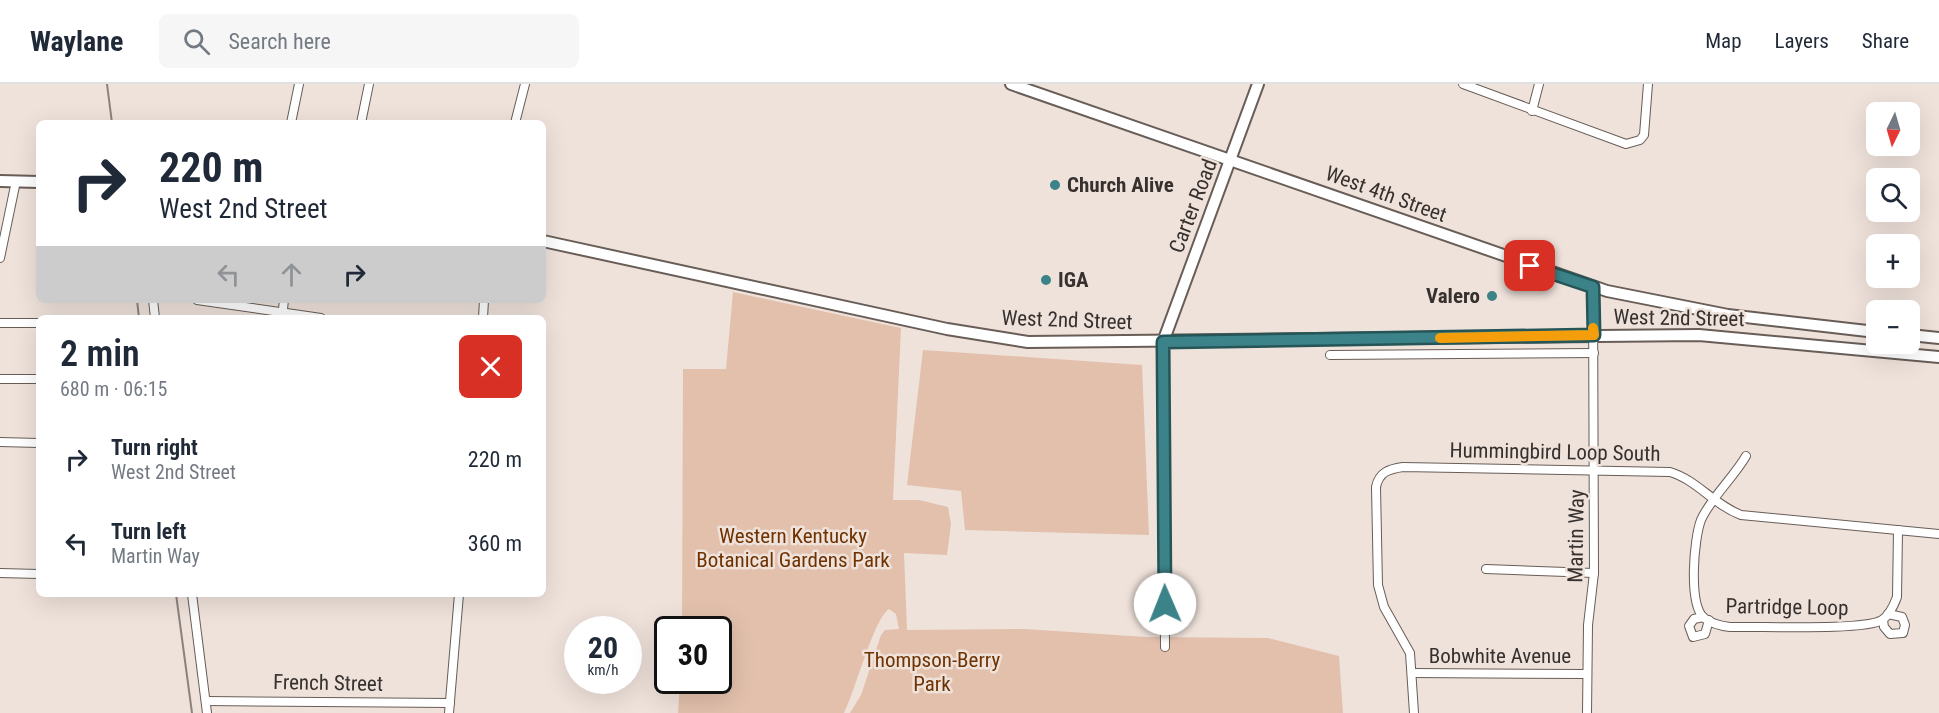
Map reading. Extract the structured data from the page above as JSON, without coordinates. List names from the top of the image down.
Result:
{
  "streets": {
    "main road": ["West 4th Street", "Carter Road", "West 2nd Street"],
    "street": [
      "Hummingbird Loop South",
      "Martin Way",
      "Partridge Loop",
      "Bobwhite Avenue",
      "French Street"
    ]
  },
  "crossings": [
    ["West 4th Street", "Carter Road"],
    ["West 4th Street", "Martin Way"],
    ["Carter Road", "West 2nd Street"],
    ["West 2nd Street", "Martin Way"],
    ["Hummingbird Loop South", "Martin Way"],
    ["Hummingbird Loop South", "Partridge Loop"],
    ["Hummingbird Loop South", "Bobwhite Avenue"],
    ["Martin Way", "Bobwhite Avenue"]
  ],
  "parks": ["Western Kentucky Botanical Gardens Park", "Thompson-Berry Park"],
  "places": ["Church Alive", "IGA", "Valero"],
  "north": "bottom",
  "page": {
    "header": "Waylane",
    "search": "Search here",
    "nav": ["Map", "Layers", "Share"],
    "map_buttons": ["+", "−"],
    "turn": ["220 m", "West 2nd Street"],
    "heading": ["2 min", "680 m · 06:15"],
    "list": [
      {
        "name": "Turn right",
        "note": "West 2nd Street",
        "value": "220 m"
      },
      {
        "name": "Turn left",
        "note": "Martin Way",
        "value": "360 m"
      }
    ],
    "speed": "20 km/h",
    "limit": "30"
  }
}
